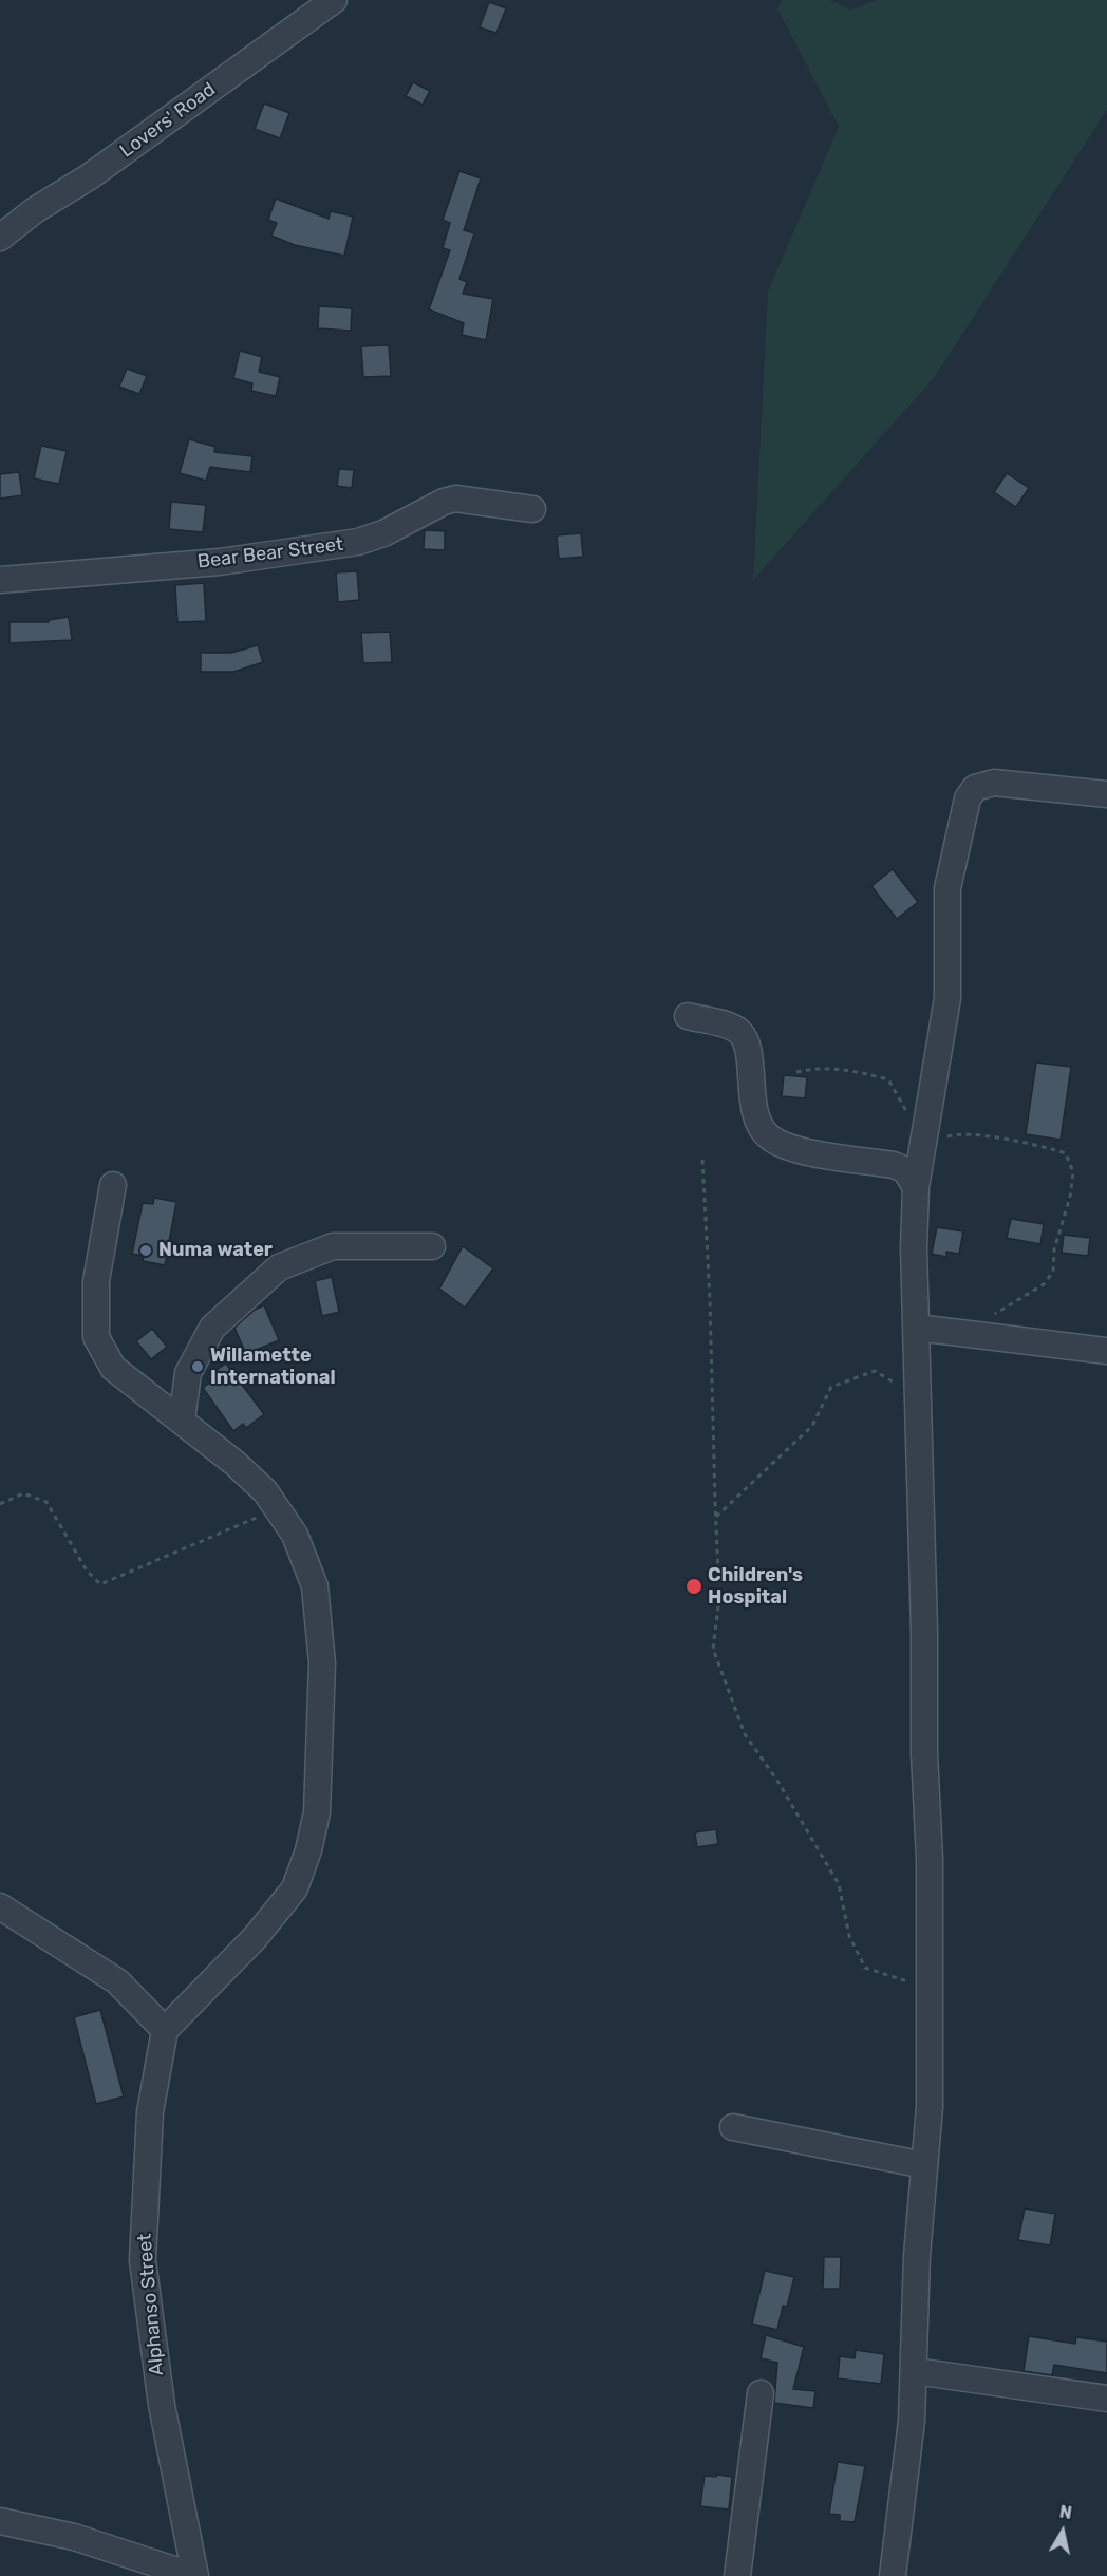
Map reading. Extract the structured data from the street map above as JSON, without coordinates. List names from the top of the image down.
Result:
{
  "streets": {
    "street": ["Lovers' Road", "Bear Bear Street", "Alphanso Street"]
  },
  "places": ["Numa water", "Willamette International", "Children's Hospital"],
  "north": "top"
}
